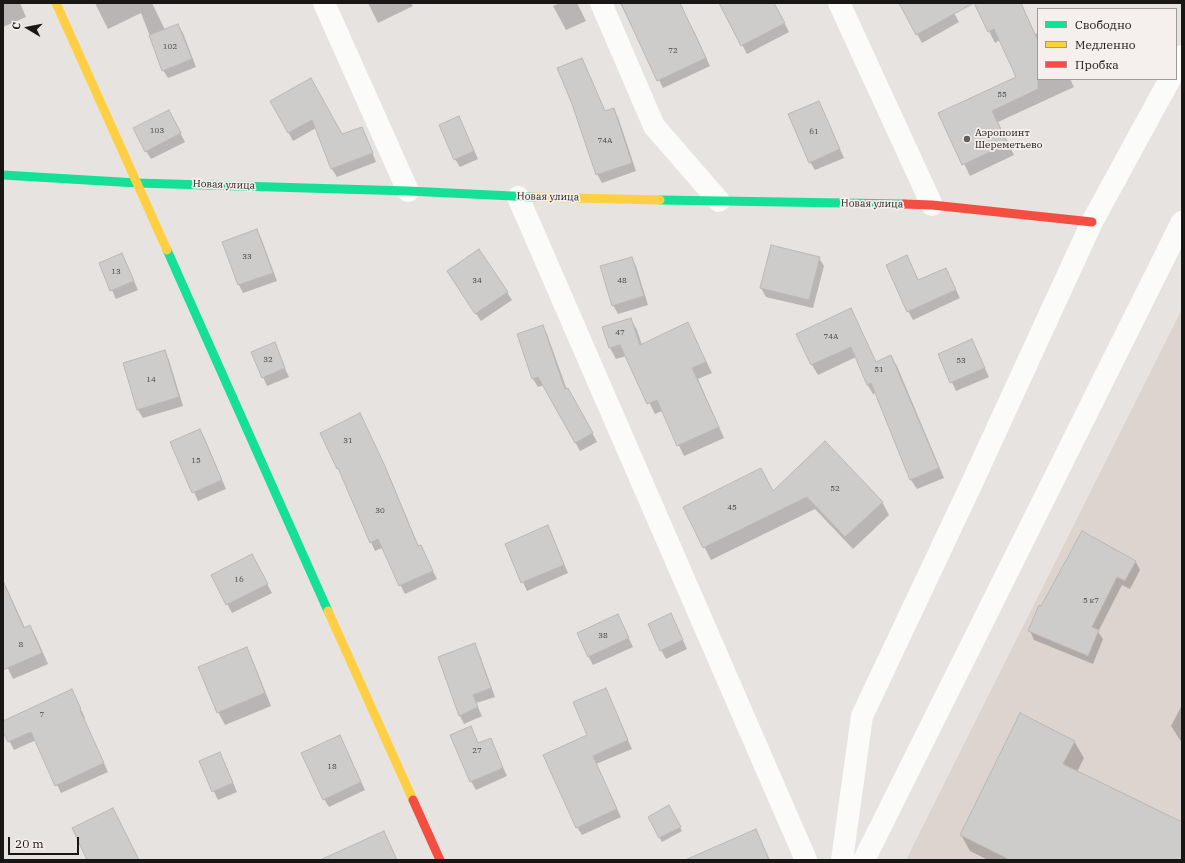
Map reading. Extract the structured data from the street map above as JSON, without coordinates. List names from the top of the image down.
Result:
{
  "streets": {
    "street": ["Новая улица"]
  },
  "places": ["Аэропоинт Шереметьево"],
  "house_numbers": [
    "102",
    "72",
    "55",
    "103",
    "61",
    "74А",
    "33",
    "13",
    "34",
    "48",
    "47",
    "74А",
    "32",
    "53",
    "51",
    "14",
    "31",
    "15",
    "52",
    "45",
    "30",
    "16",
    "5 к7",
    "38",
    "8",
    "7",
    "27",
    "18"
  ],
  "legend": ["Свободно", "Медленно", "Пробка"],
  "scale_bar": "20 m",
  "north": "left"
}
